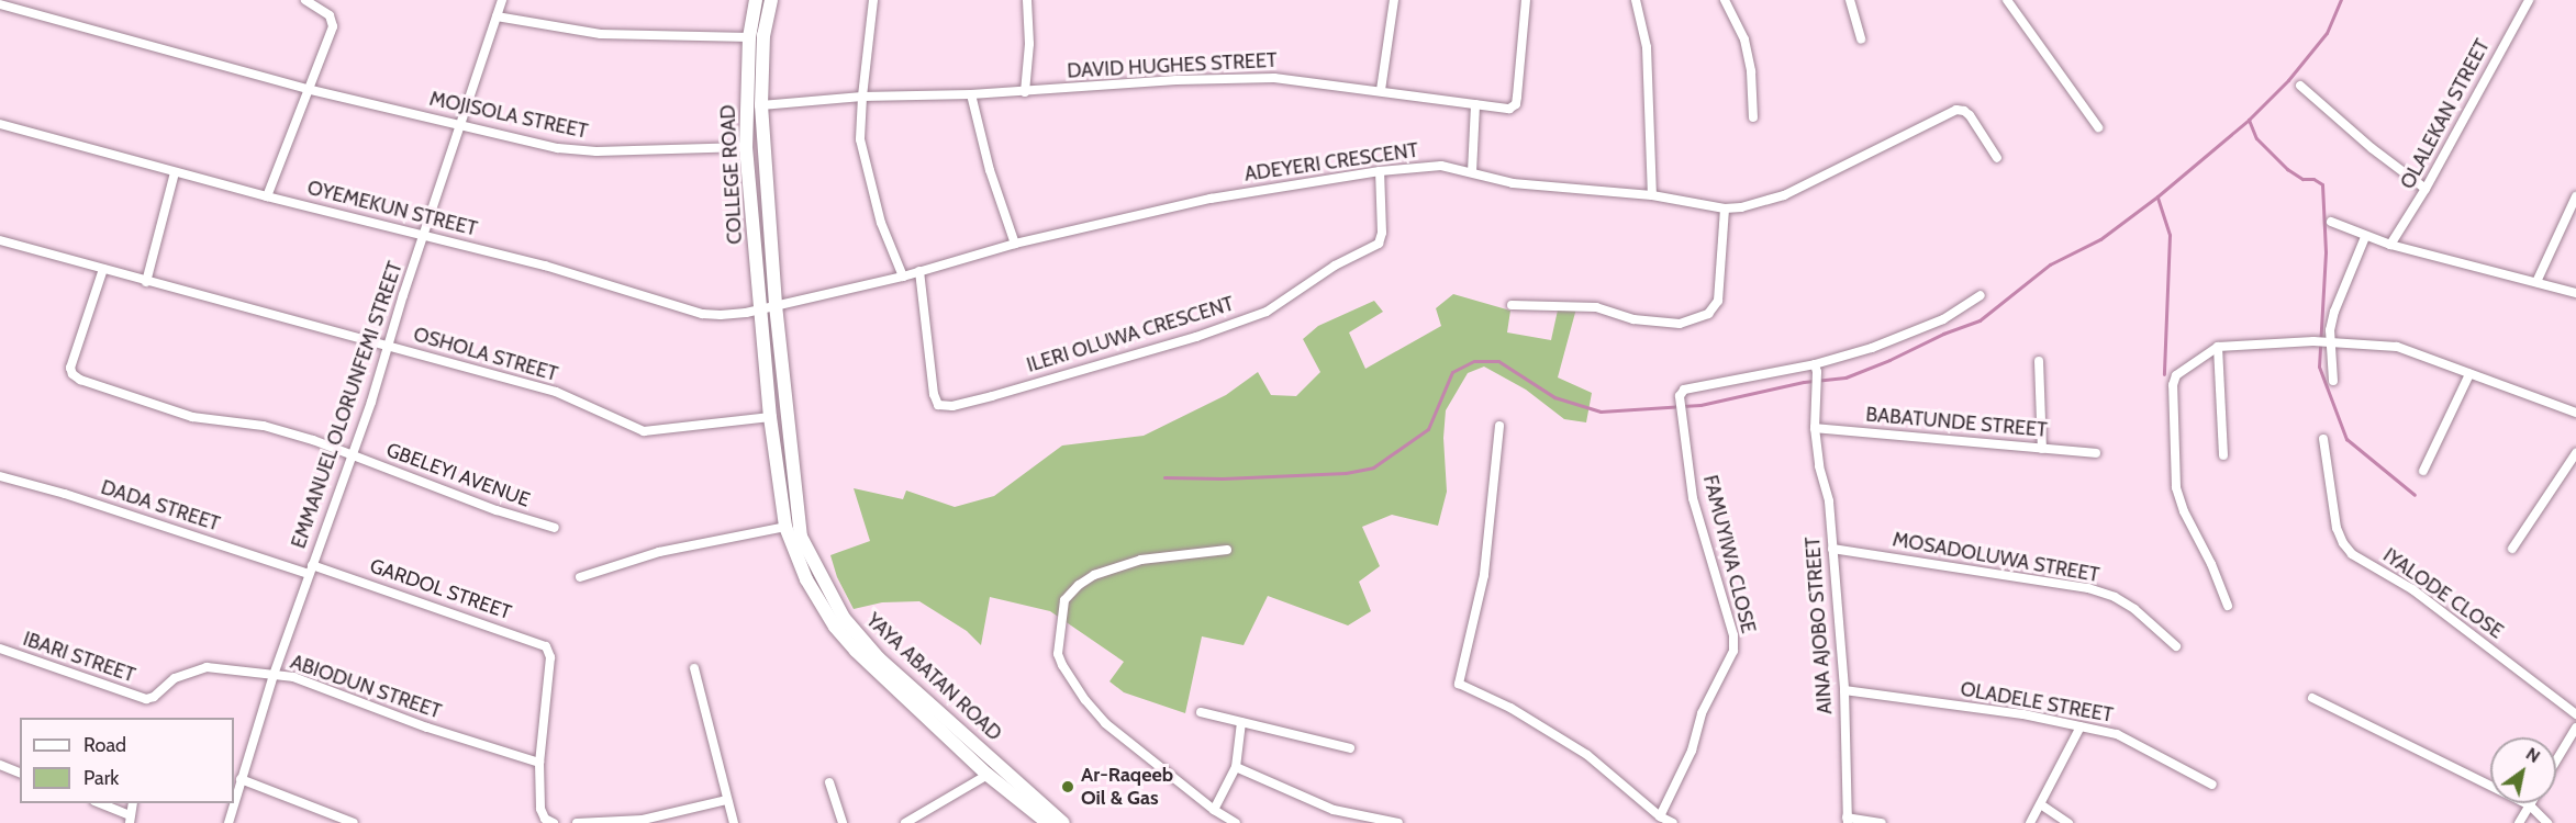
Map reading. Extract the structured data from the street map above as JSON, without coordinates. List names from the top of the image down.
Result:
{
  "streets": {
    "main road": ["COLLEGE ROAD", "YAYA ABATAN ROAD"],
    "street": [
      "DAVID HUGHES STREET",
      "OLALEKAN STREET",
      "MOJISOLA STREET",
      "ADEYERI CRESCENT",
      "OYEMEKUN STREET",
      "ILERI OLUWA CRESCENT",
      "OSHOLA STREET",
      "EMMANUEL OLORUNFEMI STREET",
      "BABATUNDE STREET",
      "GBELEYI AVENUE",
      "DADA STREET",
      "FAMUYIWA CLOSE",
      "MOSADOLUWA STREET",
      "GARDOL STREET",
      "IYALODE CLOSE",
      "AINA AJOBO STREET",
      "IBARI STREET",
      "ABIODUN STREET",
      "OLADELE STREET"
    ]
  },
  "crossings": [
    ["DAVID HUGHES STREET", "COLLEGE ROAD"],
    ["MOJISOLA STREET", "COLLEGE ROAD"],
    ["MOJISOLA STREET", "EMMANUEL OLORUNFEMI STREET"],
    ["ADEYERI CRESCENT", "COLLEGE ROAD"],
    ["ADEYERI CRESCENT", "OYEMEKUN STREET"],
    ["ADEYERI CRESCENT", "ILERI OLUWA CRESCENT"],
    ["ADEYERI CRESCENT", "YAYA ABATAN ROAD"],
    ["COLLEGE ROAD", "OYEMEKUN STREET"],
    ["COLLEGE ROAD", "YAYA ABATAN ROAD"],
    ["OYEMEKUN STREET", "EMMANUEL OLORUNFEMI STREET"],
    ["OYEMEKUN STREET", "YAYA ABATAN ROAD"],
    ["OSHOLA STREET", "EMMANUEL OLORUNFEMI STREET"],
    ["OSHOLA STREET", "GBELEYI AVENUE"],
    ["OSHOLA STREET", "YAYA ABATAN ROAD"],
    ["EMMANUEL OLORUNFEMI STREET", "GBELEYI AVENUE"],
    ["EMMANUEL OLORUNFEMI STREET", "DADA STREET"],
    ["EMMANUEL OLORUNFEMI STREET", "GARDOL STREET"],
    ["EMMANUEL OLORUNFEMI STREET", "ABIODUN STREET"],
    ["BABATUNDE STREET", "AINA AJOBO STREET"],
    ["DADA STREET", "GARDOL STREET"],
    ["FAMUYIWA CLOSE", "AINA AJOBO STREET"],
    ["MOSADOLUWA STREET", "AINA AJOBO STREET"],
    ["GARDOL STREET", "ABIODUN STREET"],
    ["AINA AJOBO STREET", "OLADELE STREET"],
    ["IBARI STREET", "ABIODUN STREET"]
  ],
  "places": ["Ar-Raqeeb Oil & Gas"],
  "legend": ["Road", "Park"],
  "north": "top right"
}
